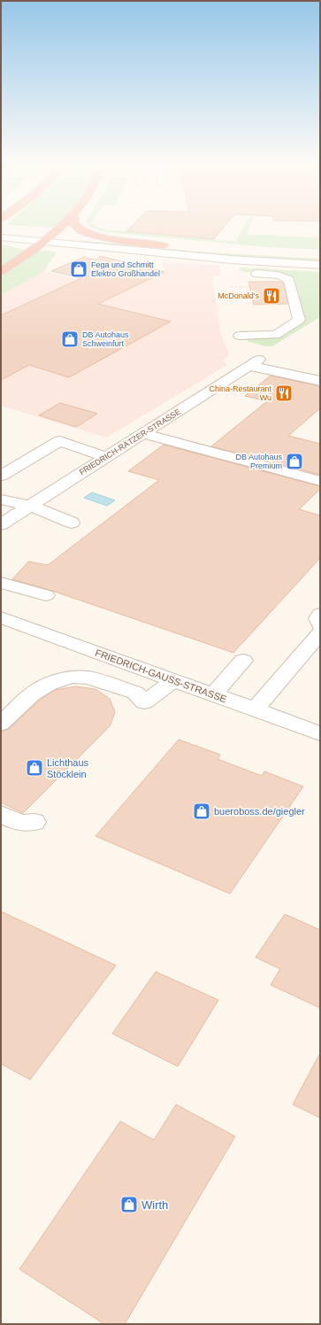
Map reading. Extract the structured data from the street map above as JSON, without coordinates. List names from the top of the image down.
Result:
{
  "streets": {
    "street": ["FRIEDRICH-RÄTZER-STRASSE", "FRIEDRICH-GAUSS-STRASSE"]
  },
  "places": {
    "shop": [
      "Fega und Schmitt Elektro Großhandel",
      "DB Autohaus Schweinfurt",
      "DB Autohaus Premium",
      "Lichthaus Stöcklein",
      "bueroboss.de/giegler",
      "Wirth"
    ],
    "restaurant": ["McDonald's", "China-Restaurant Wu"]
  }
}
